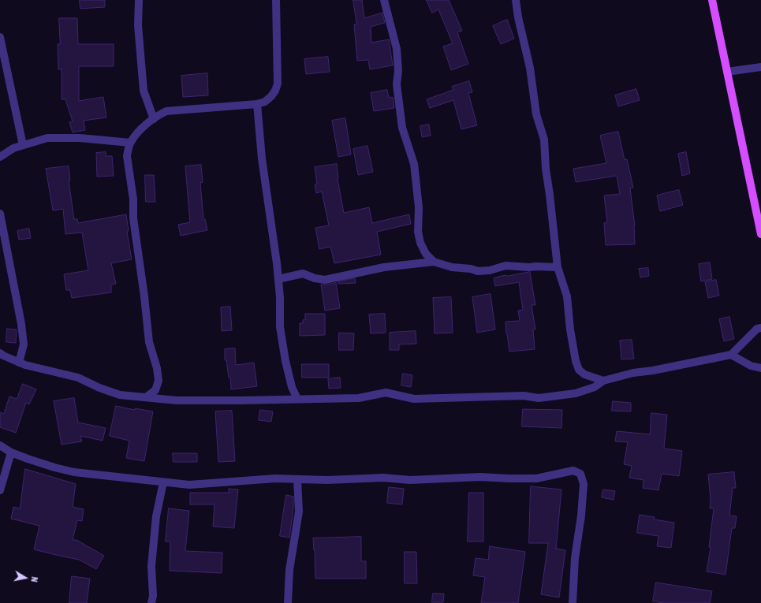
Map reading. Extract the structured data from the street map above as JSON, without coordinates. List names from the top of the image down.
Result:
{
  "north": "right"
}
